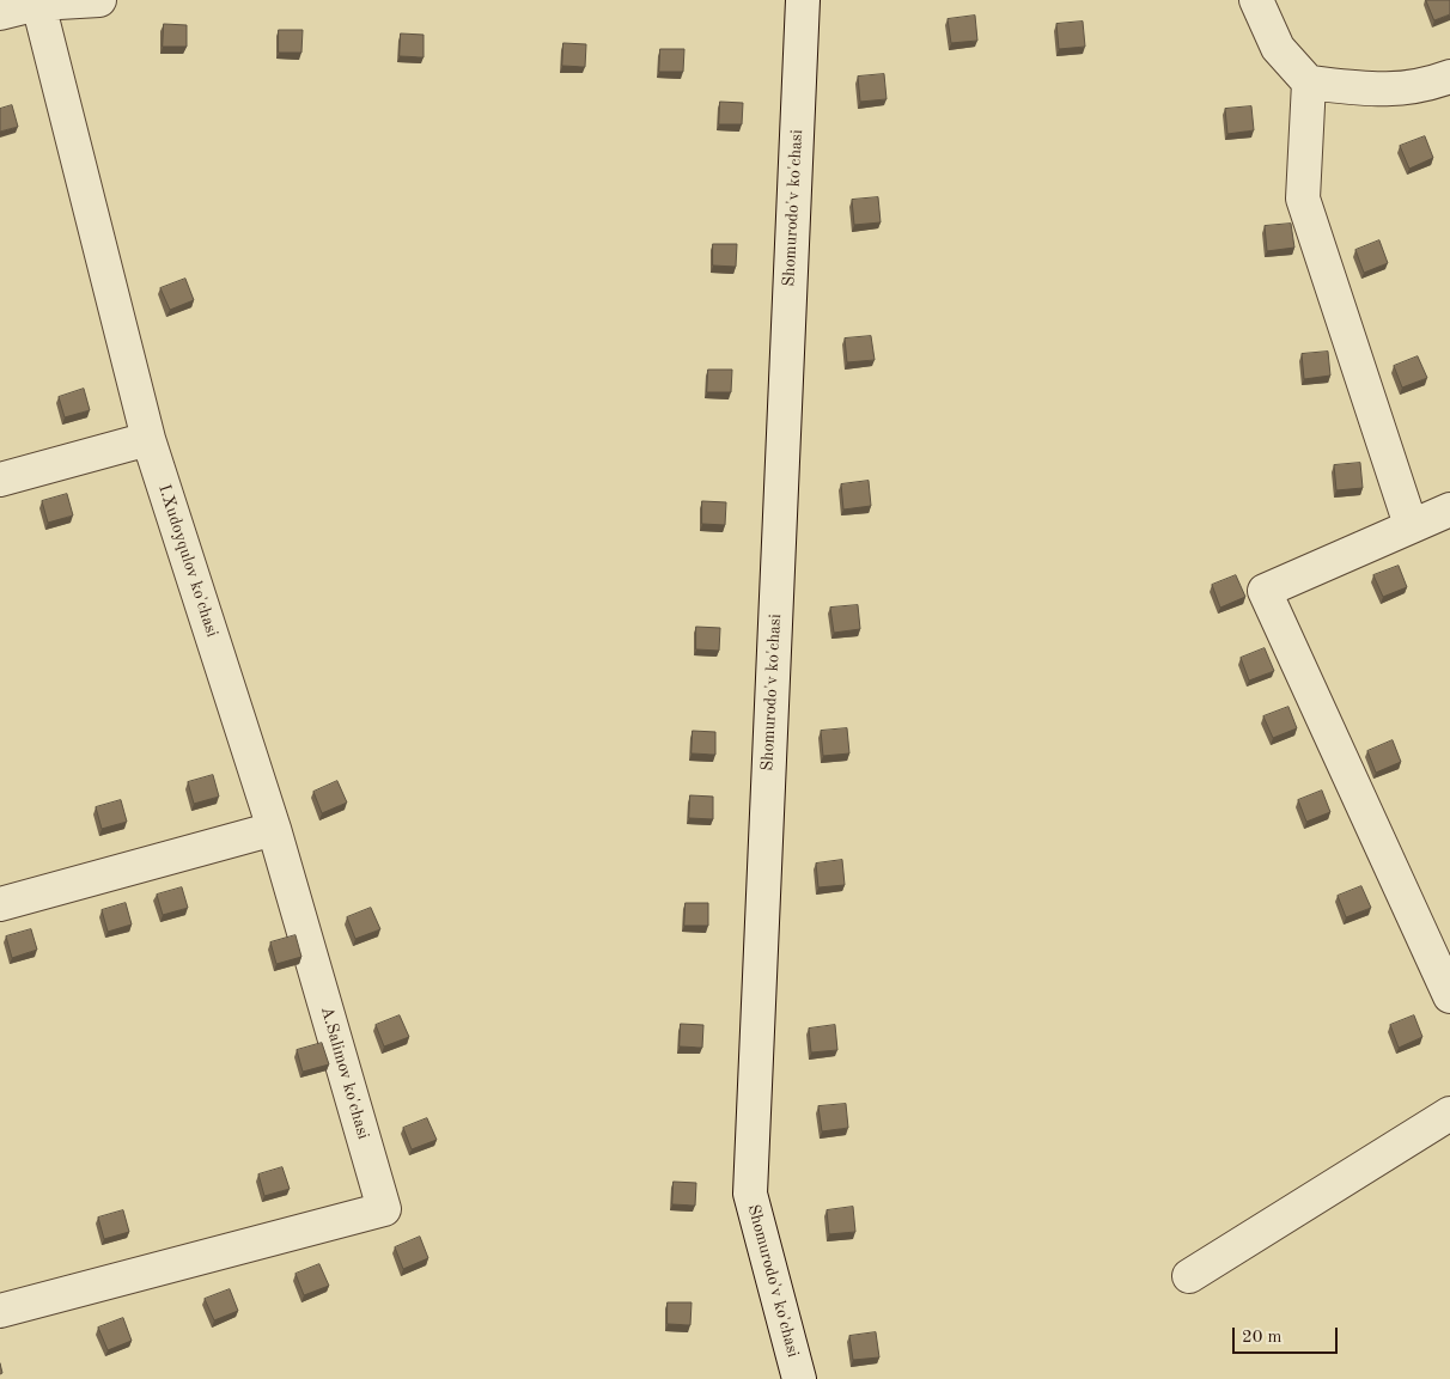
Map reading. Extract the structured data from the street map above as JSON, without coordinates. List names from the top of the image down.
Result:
{
  "streets": {
    "street": ["Shomurodo'v ko'chasi", "I.Xudoyqulov ko'chasi", "A.Salimov ko'chasi"]
  },
  "crossings": [
    ["I.Xudoyqulov ko'chasi", "A.Salimov ko'chasi"]
  ],
  "scale_bar": "20 m"
}
